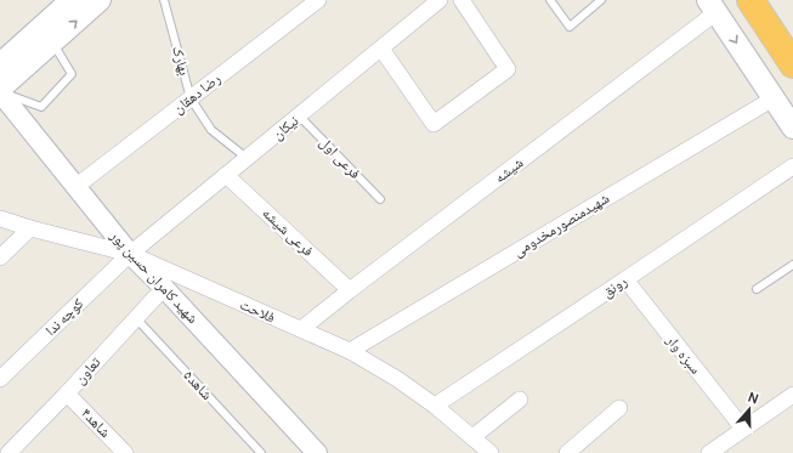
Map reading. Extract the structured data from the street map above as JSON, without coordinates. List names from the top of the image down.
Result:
{
  "streets": {
    "street": [
      "رضا دهقان",
      "نیکان",
      "شیشه",
      "شهیدمنصورمخدومی",
      "فرعی شیشه",
      "شهید کامران حسین پور",
      "رونق",
      "فلاحت",
      "کوچه ندا",
      "سبزه وار",
      "تعاون",
      "شاهد۴"
    ],
    "lane": ["بهارک", "فرعی اول", "شاهد۵"]
  },
  "crossings": [
    ["بهارک", "رضا دهقان"],
    ["بهارک", "نیکان"],
    ["رضا دهقان", "شهید کامران حسین پور"],
    ["نیکان", "فرعی اول"],
    ["نیکان", "فرعی شیشه"],
    ["نیکان", "شهید کامران حسین پور"],
    ["نیکان", "فلاحت"],
    ["نیکان", "کوچه ندا"],
    ["شیشه", "فرعی شیشه"],
    ["شیشه", "فلاحت"],
    ["شهیدمنصورمخدومی", "فلاحت"],
    ["شهید کامران حسین پور", "فلاحت"],
    ["شهید کامران حسین پور", "کوچه ندا"],
    ["شهید کامران حسین پور", "تعاون"],
    ["رونق", "فلاحت"],
    ["رونق", "سبزه وار"],
    ["فلاحت", "کوچه ندا"],
    ["تعاون", "شاهد۵"],
    ["تعاون", "شاهد۴"]
  ],
  "north": "top"
}
